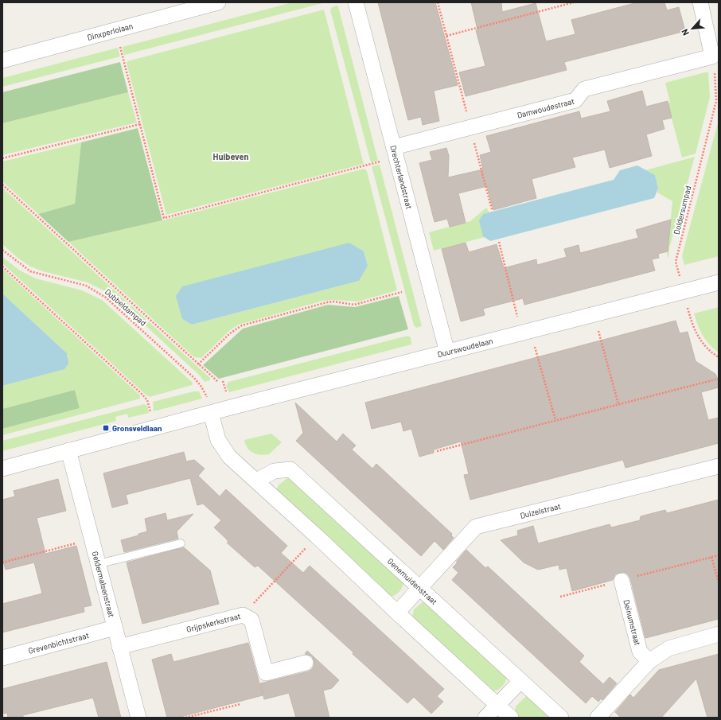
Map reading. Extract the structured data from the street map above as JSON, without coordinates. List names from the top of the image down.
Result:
{
  "streets": {
    "street": [
      "Dinxperlolaan",
      "Damwoudestraat",
      "Drechterlandstraat",
      "Duurswoudelaan",
      "Duizelstraat",
      "Genemuidenstraat",
      "Geldermalsenstraat",
      "Deinumstraat",
      "Grijpskerkstraat",
      "Grevenbichtstraat"
    ],
    "path": ["Doldersumpad", "Dubbeldampad"]
  },
  "crossings": [
    ["Damwoudestraat", "Drechterlandstraat"],
    ["Damwoudestraat", "Doldersumpad"],
    ["Drechterlandstraat", "Duurswoudelaan"],
    ["Doldersumpad", "Duurswoudelaan"],
    ["Dubbeldampad", "Duurswoudelaan"],
    ["Duizelstraat", "Genemuidenstraat"],
    ["Geldermalsenstraat", "Grijpskerkstraat"],
    ["Geldermalsenstraat", "Grevenbichtstraat"]
  ],
  "districts": ["Huibeven"],
  "places": {
    "transit": ["Gronsveldlaan"]
  },
  "north": "bottom left"
}
